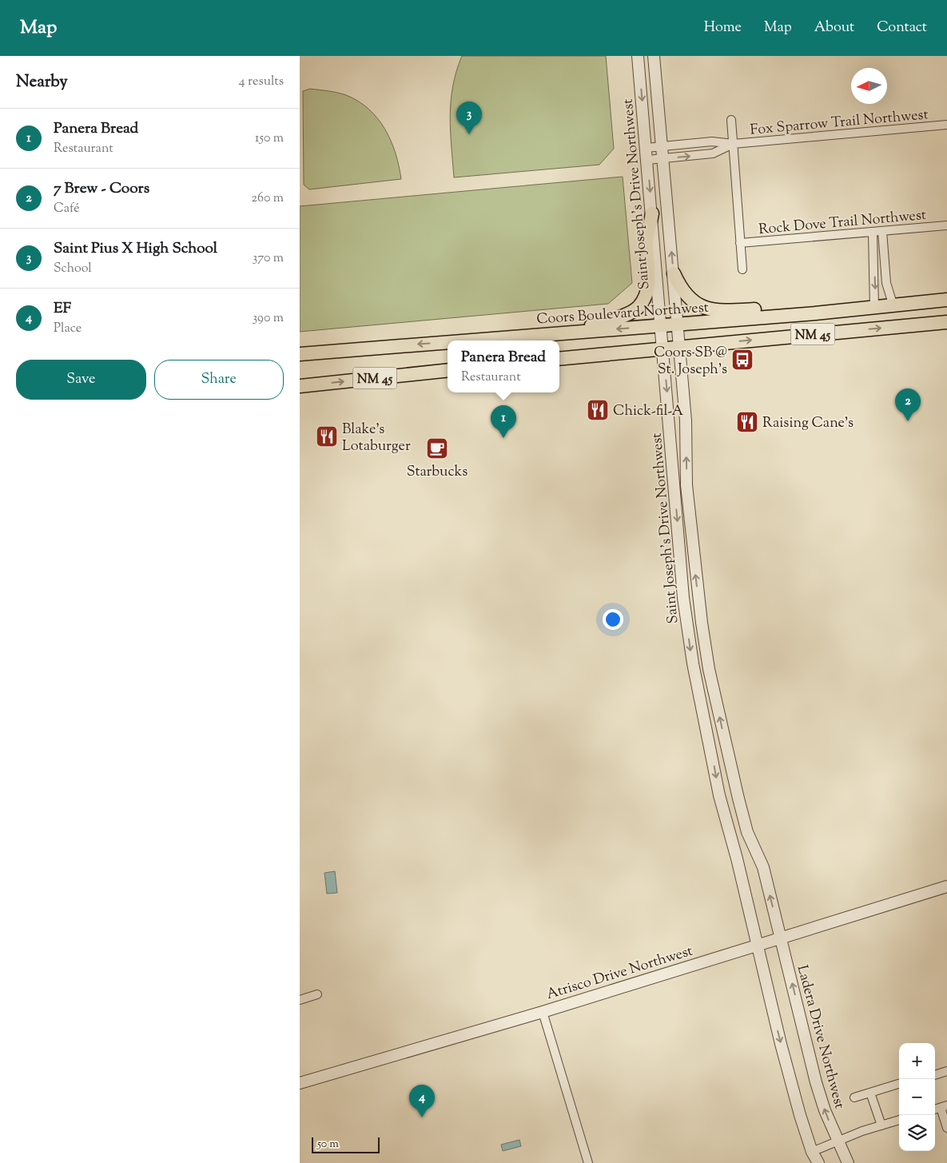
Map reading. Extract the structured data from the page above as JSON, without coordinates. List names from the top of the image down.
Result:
{
  "streets": {
    "main road": ["Coors Boulevard Northwest", "NM 45"],
    "street": [
      "Fox Sparrow Trail Northwest",
      "Saint Joseph's Drive Northwest",
      "Rock Dove Trail Northwest",
      "Atrisco Drive Northwest",
      "Ladera Drive Northwest"
    ]
  },
  "crossings": [
    ["Fox Sparrow Trail Northwest", "Saint Joseph's Drive Northwest"],
    ["Saint Joseph's Drive Northwest", "Coors Boulevard Northwest"],
    ["Saint Joseph's Drive Northwest", "NM 45"],
    ["Saint Joseph's Drive Northwest", "Atrisco Drive Northwest"],
    ["Saint Joseph's Drive Northwest", "Ladera Drive Northwest"],
    ["Atrisco Drive Northwest", "Ladera Drive Northwest"]
  ],
  "places": {
    "bus stop": ["Coors SB @ St. Joseph's"],
    "restaurant": ["Chick-fil-A", "Raising Cane's", "Blake's Lotaburger"],
    "cafe": ["Starbucks"]
  },
  "scale_bar": "50 m",
  "north": "left",
  "page": {
    "header": "Map",
    "nav": [
      "Home",
      "Map",
      "About",
      "Contact"
    ],
    "heading": ["Nearby", "4 results"],
    "pins": [
      "3",
      "2",
      "1",
      "4"
    ],
    "list": [
      {
        "mark": "1",
        "name": "Panera Bread",
        "note": "Restaurant",
        "value": "150 m"
      },
      {
        "mark": "2",
        "name": "7 Brew - Coors",
        "note": "Café",
        "value": "260 m"
      },
      {
        "mark": "3",
        "name": "Saint Pius X High School",
        "note": "School",
        "value": "370 m"
      },
      {
        "mark": "4",
        "name": "EF",
        "note": "Place",
        "value": "390 m"
      }
    ],
    "popup": ["Panera Bread", "Restaurant"],
    "buttons": ["Save", "Share"],
    "map_buttons": ["+", "−"],
    "scale": "50 m"
  }
}
